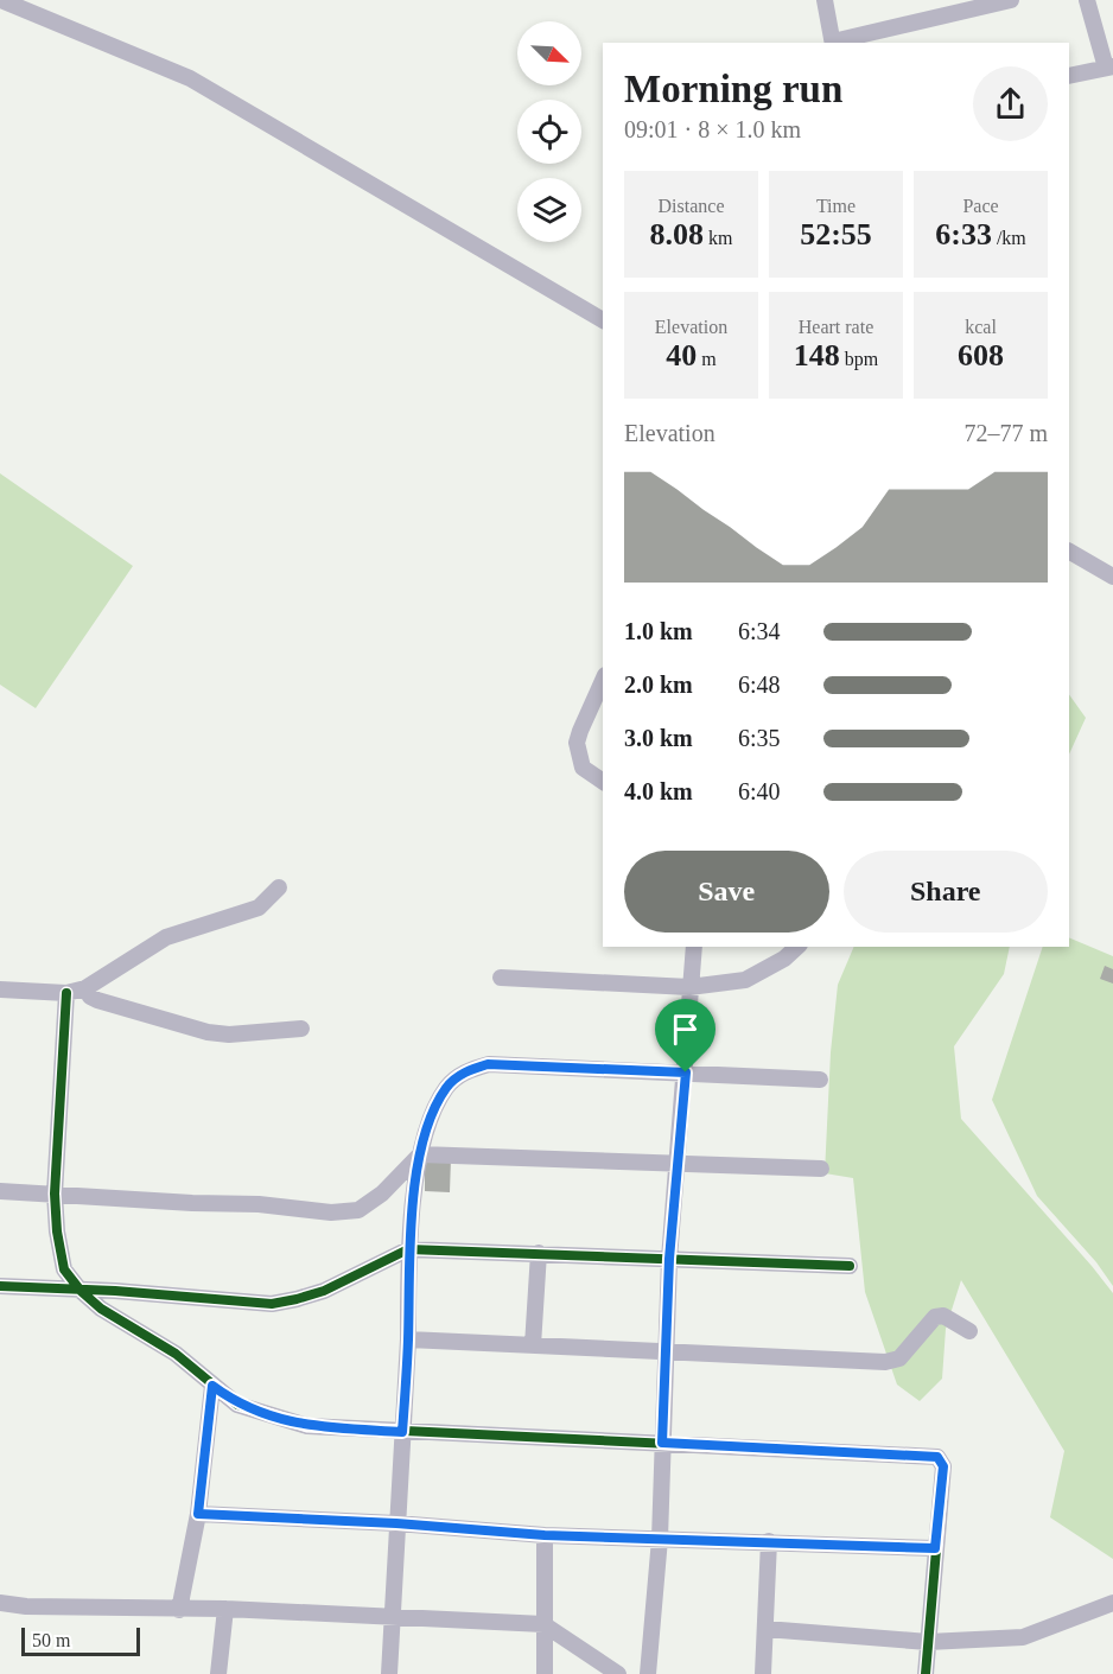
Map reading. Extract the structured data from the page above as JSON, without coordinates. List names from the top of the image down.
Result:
{
  "scale_bar": "50 m",
  "north": "bottom right",
  "page": {
    "heading": ["Morning run", "09:01 · 8 × 1.0 km"],
    "stats": [
      ["Distance", "8.08 km"],
      ["Time", "52:55"],
      ["Pace", "6:33 /km"],
      ["Elevation", "40 m"],
      ["Heart rate", "148 bpm"],
      ["kcal", "608"]
    ],
    "chart": ["Elevation", "72–77 m"],
    "list": [
      {
        "name": "1.0 km",
        "note": "6:34"
      },
      {
        "name": "2.0 km",
        "note": "6:48"
      },
      {
        "name": "3.0 km",
        "note": "6:35"
      },
      {
        "name": "4.0 km",
        "note": "6:40"
      }
    ],
    "buttons": ["Save", "Share"],
    "scale": "50 m"
  }
}
